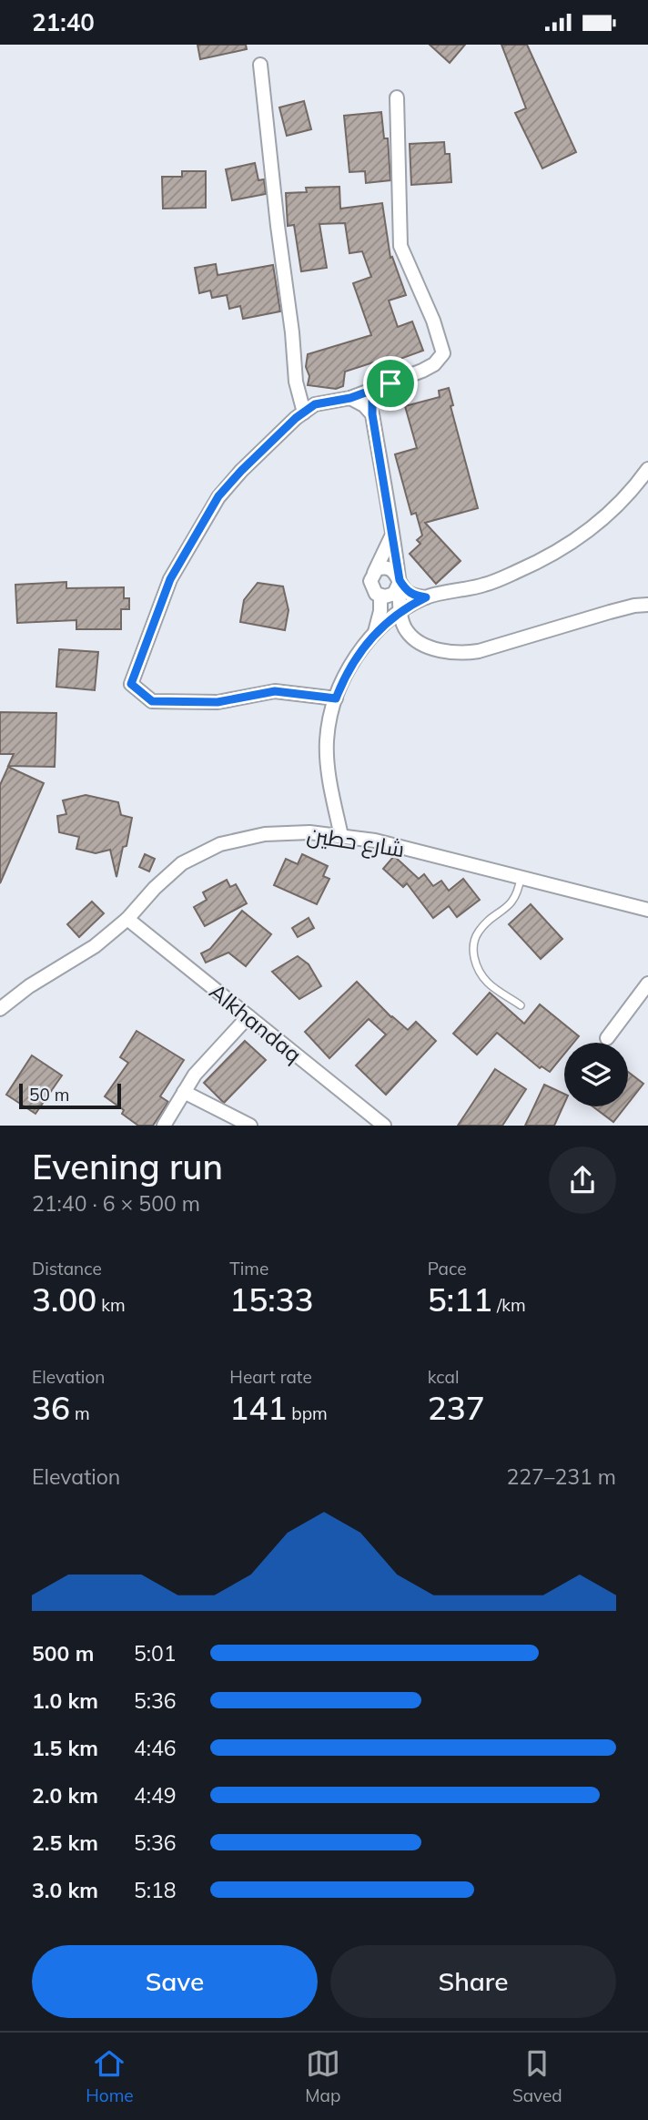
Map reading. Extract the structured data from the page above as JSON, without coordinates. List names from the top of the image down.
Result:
{
  "streets": {
    "street": ["شارع حطين", "Alkhandaq"]
  },
  "crossings": [
    ["شارع حطين", "Alkhandaq"]
  ],
  "scale_bar": "50 m",
  "page": {
    "status": "21:40",
    "scale": "50 m",
    "heading": ["Evening run", "21:40 · 6 × 500 m"],
    "stats": [
      ["Distance", "3.00 km"],
      ["Time", "15:33"],
      ["Pace", "5:11 /km"],
      ["Elevation", "36 m"],
      ["Heart rate", "141 bpm"],
      ["kcal", "237"]
    ],
    "chart": ["Elevation", "227–231 m"],
    "list": [
      {
        "name": "500 m",
        "note": "5:01"
      },
      {
        "name": "1.0 km",
        "note": "5:36"
      },
      {
        "name": "1.5 km",
        "note": "4:46"
      },
      {
        "name": "2.0 km",
        "note": "4:49"
      },
      {
        "name": "2.5 km",
        "note": "5:36"
      },
      {
        "name": "3.0 km",
        "note": "5:18"
      }
    ],
    "buttons": ["Save", "Share"],
    "tabs": ["Home", "Map", "Saved"]
  }
}
